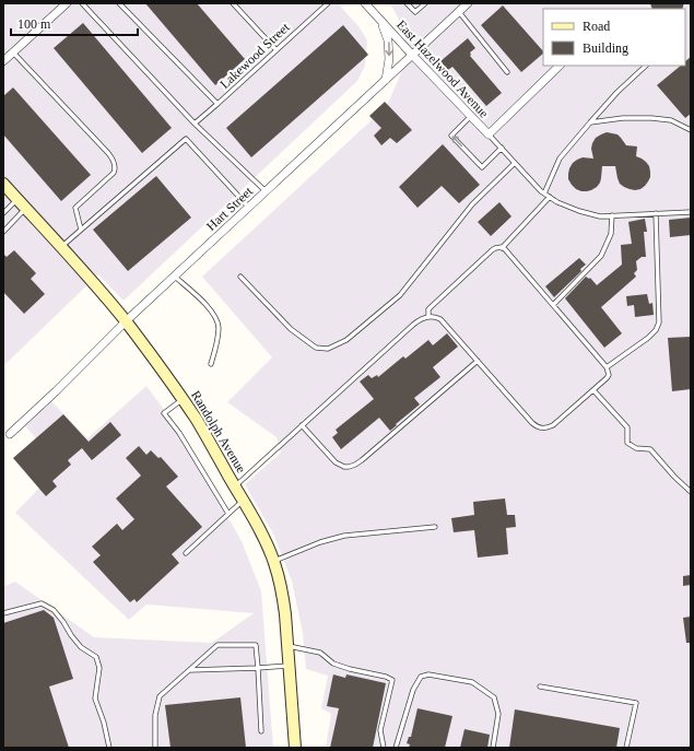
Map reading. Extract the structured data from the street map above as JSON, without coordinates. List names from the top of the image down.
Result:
{
  "streets": {
    "main road": ["Randolph Avenue"],
    "street": ["East Hazelwood Avenue", "Hart Street"],
    "lane": ["Lakewood Street"]
  },
  "crossings": [
    ["East Hazelwood Avenue", "Hart Street"],
    ["Hart Street", "Randolph Avenue"]
  ],
  "legend": ["Road", "Building"],
  "scale_bar": "100 m"
}
